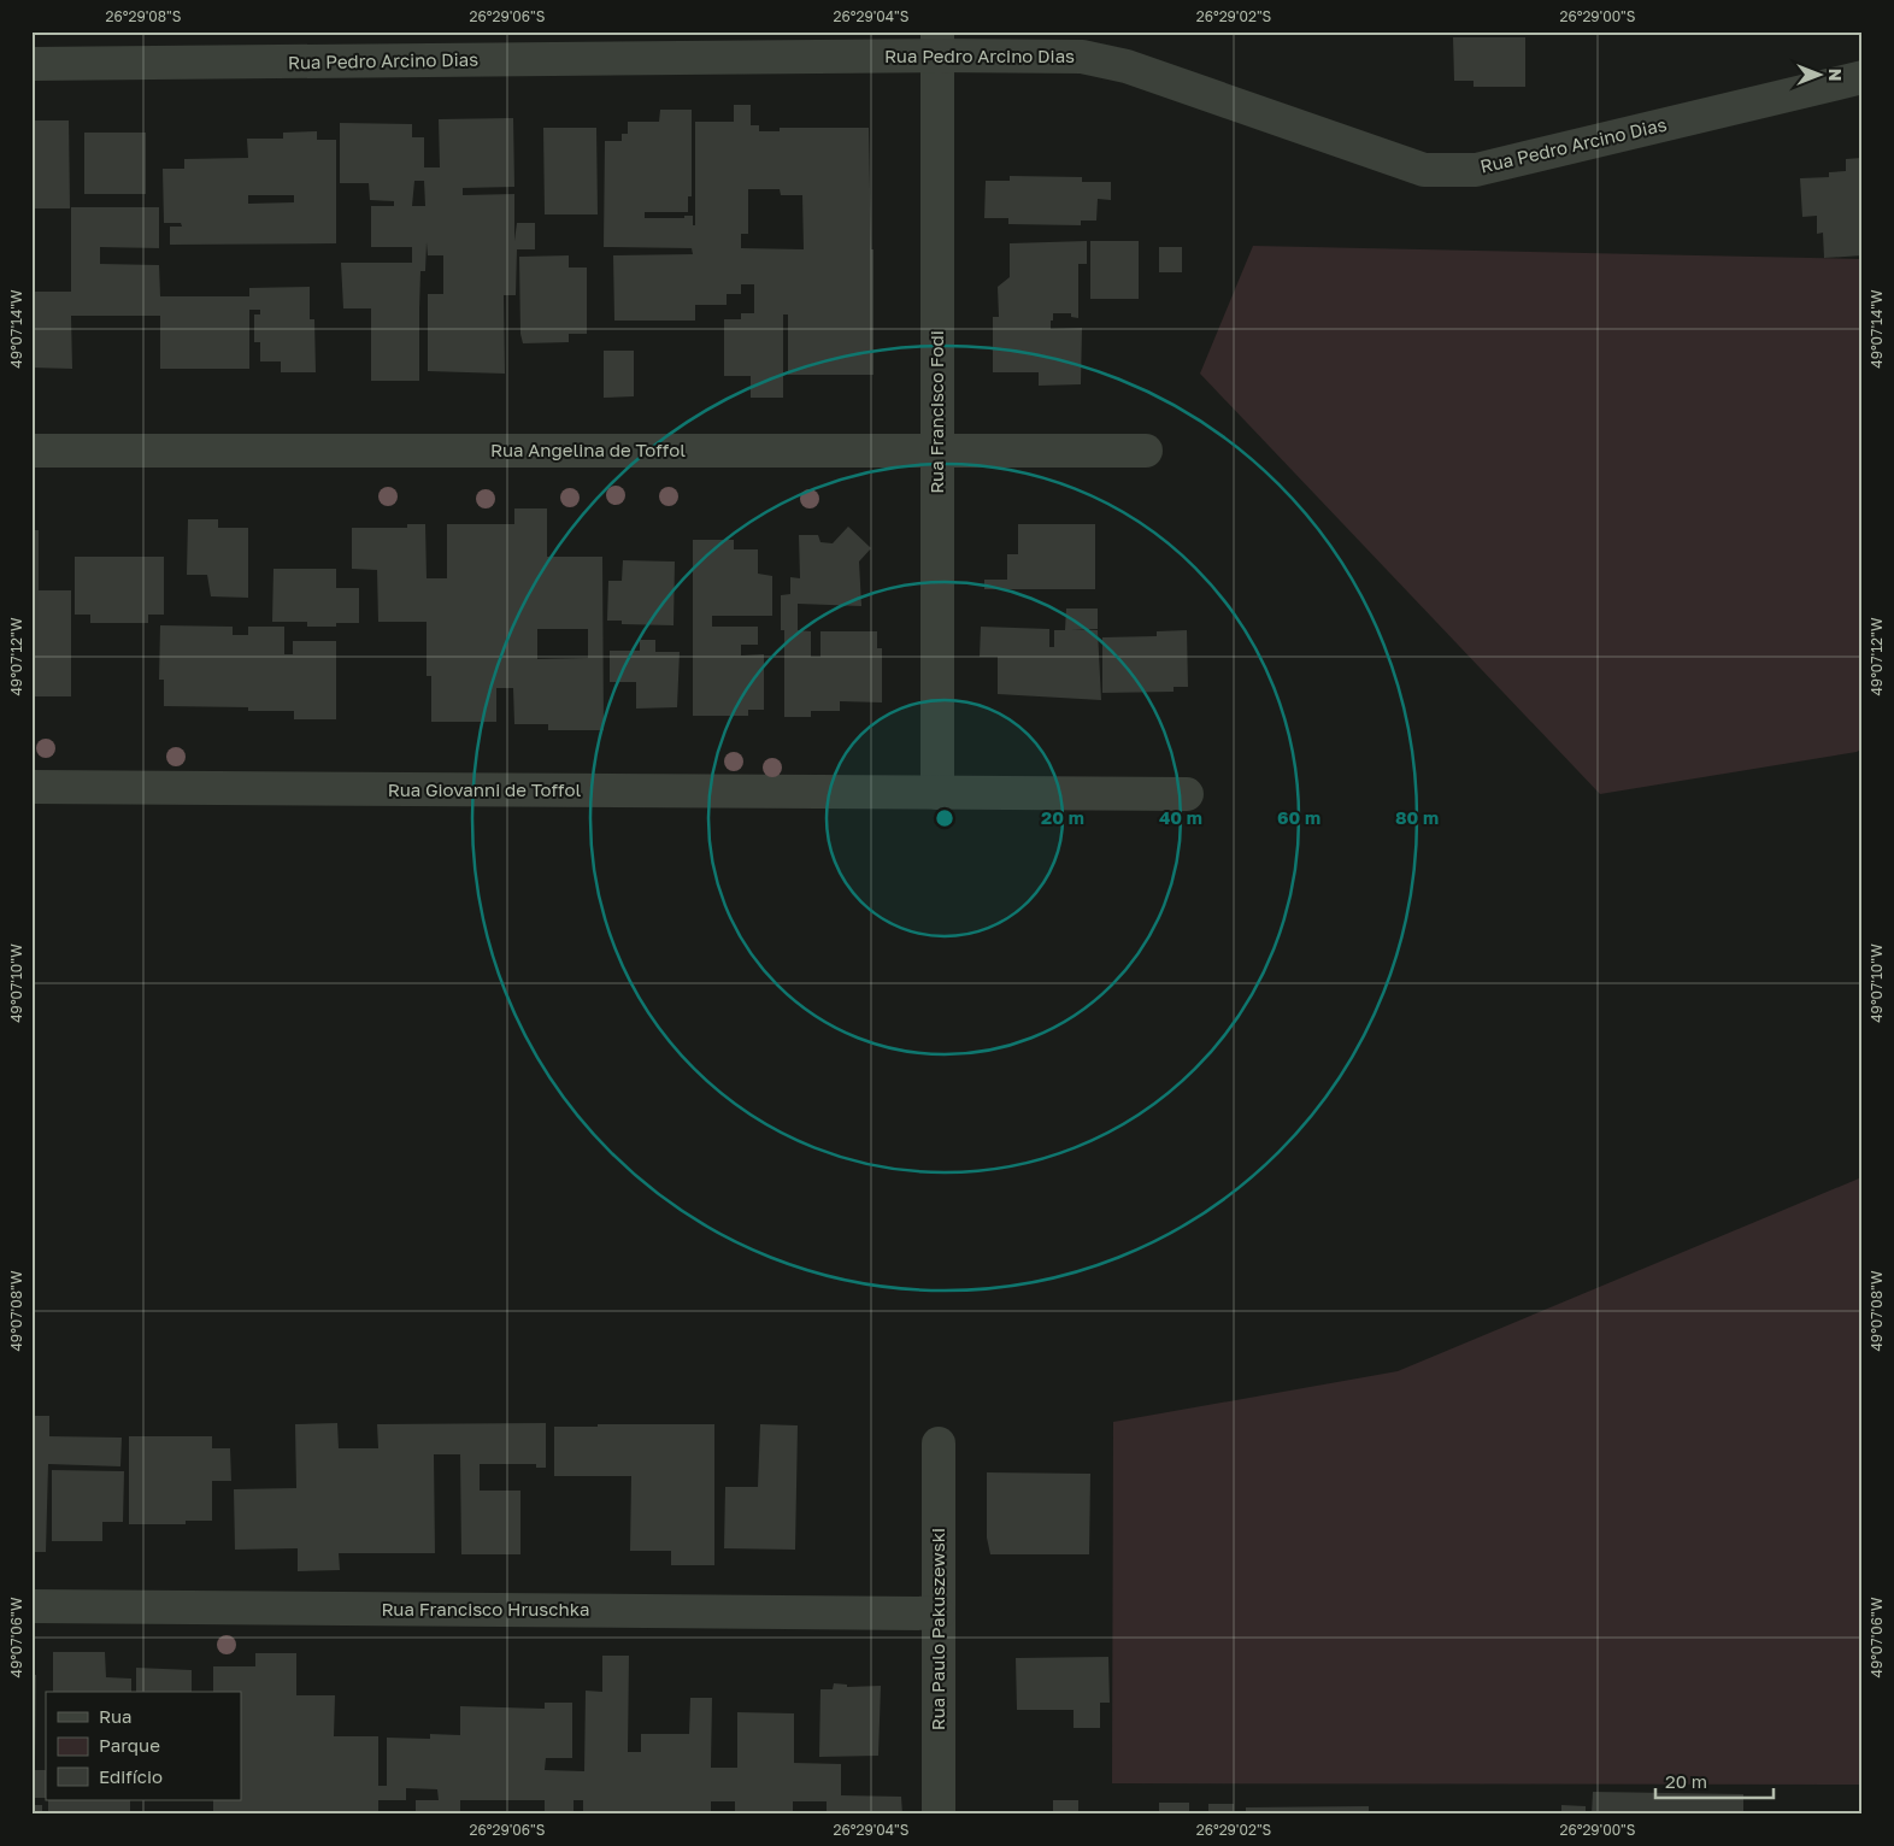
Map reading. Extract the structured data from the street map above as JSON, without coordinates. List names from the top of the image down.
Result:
{
  "streets": {
    "street": [
      "Rua Pedro Arcino Dias",
      "Rua Francisco Fodi",
      "Rua Angelina de Toffol",
      "Rua Giovanni de Toffol",
      "Rua Francisco Hruschka",
      "Rua Paulo Pakuszewski"
    ]
  },
  "crossings": [
    ["Rua Pedro Arcino Dias", "Rua Francisco Fodi"],
    ["Rua Francisco Fodi", "Rua Angelina de Toffol"],
    ["Rua Francisco Fodi", "Rua Giovanni de Toffol"],
    ["Rua Francisco Hruschka", "Rua Paulo Pakuszewski"]
  ],
  "legend": ["Rua", "Parque", "Edifício"],
  "scale_bar": "20 m",
  "north": "right",
  "coordinates": [
    "26°29'08\"S",
    "26°29'06\"S",
    "26°29'04\"S",
    "26°29'02\"S",
    "26°29'00\"S",
    "49°07'14\"W",
    "49°07'12\"W",
    "49°07'10\"W",
    "49°07'08\"W",
    "49°07'06\"W"
  ],
  "rings": [
    "20 m",
    "40 m",
    "60 m",
    "80 m"
  ]
}
